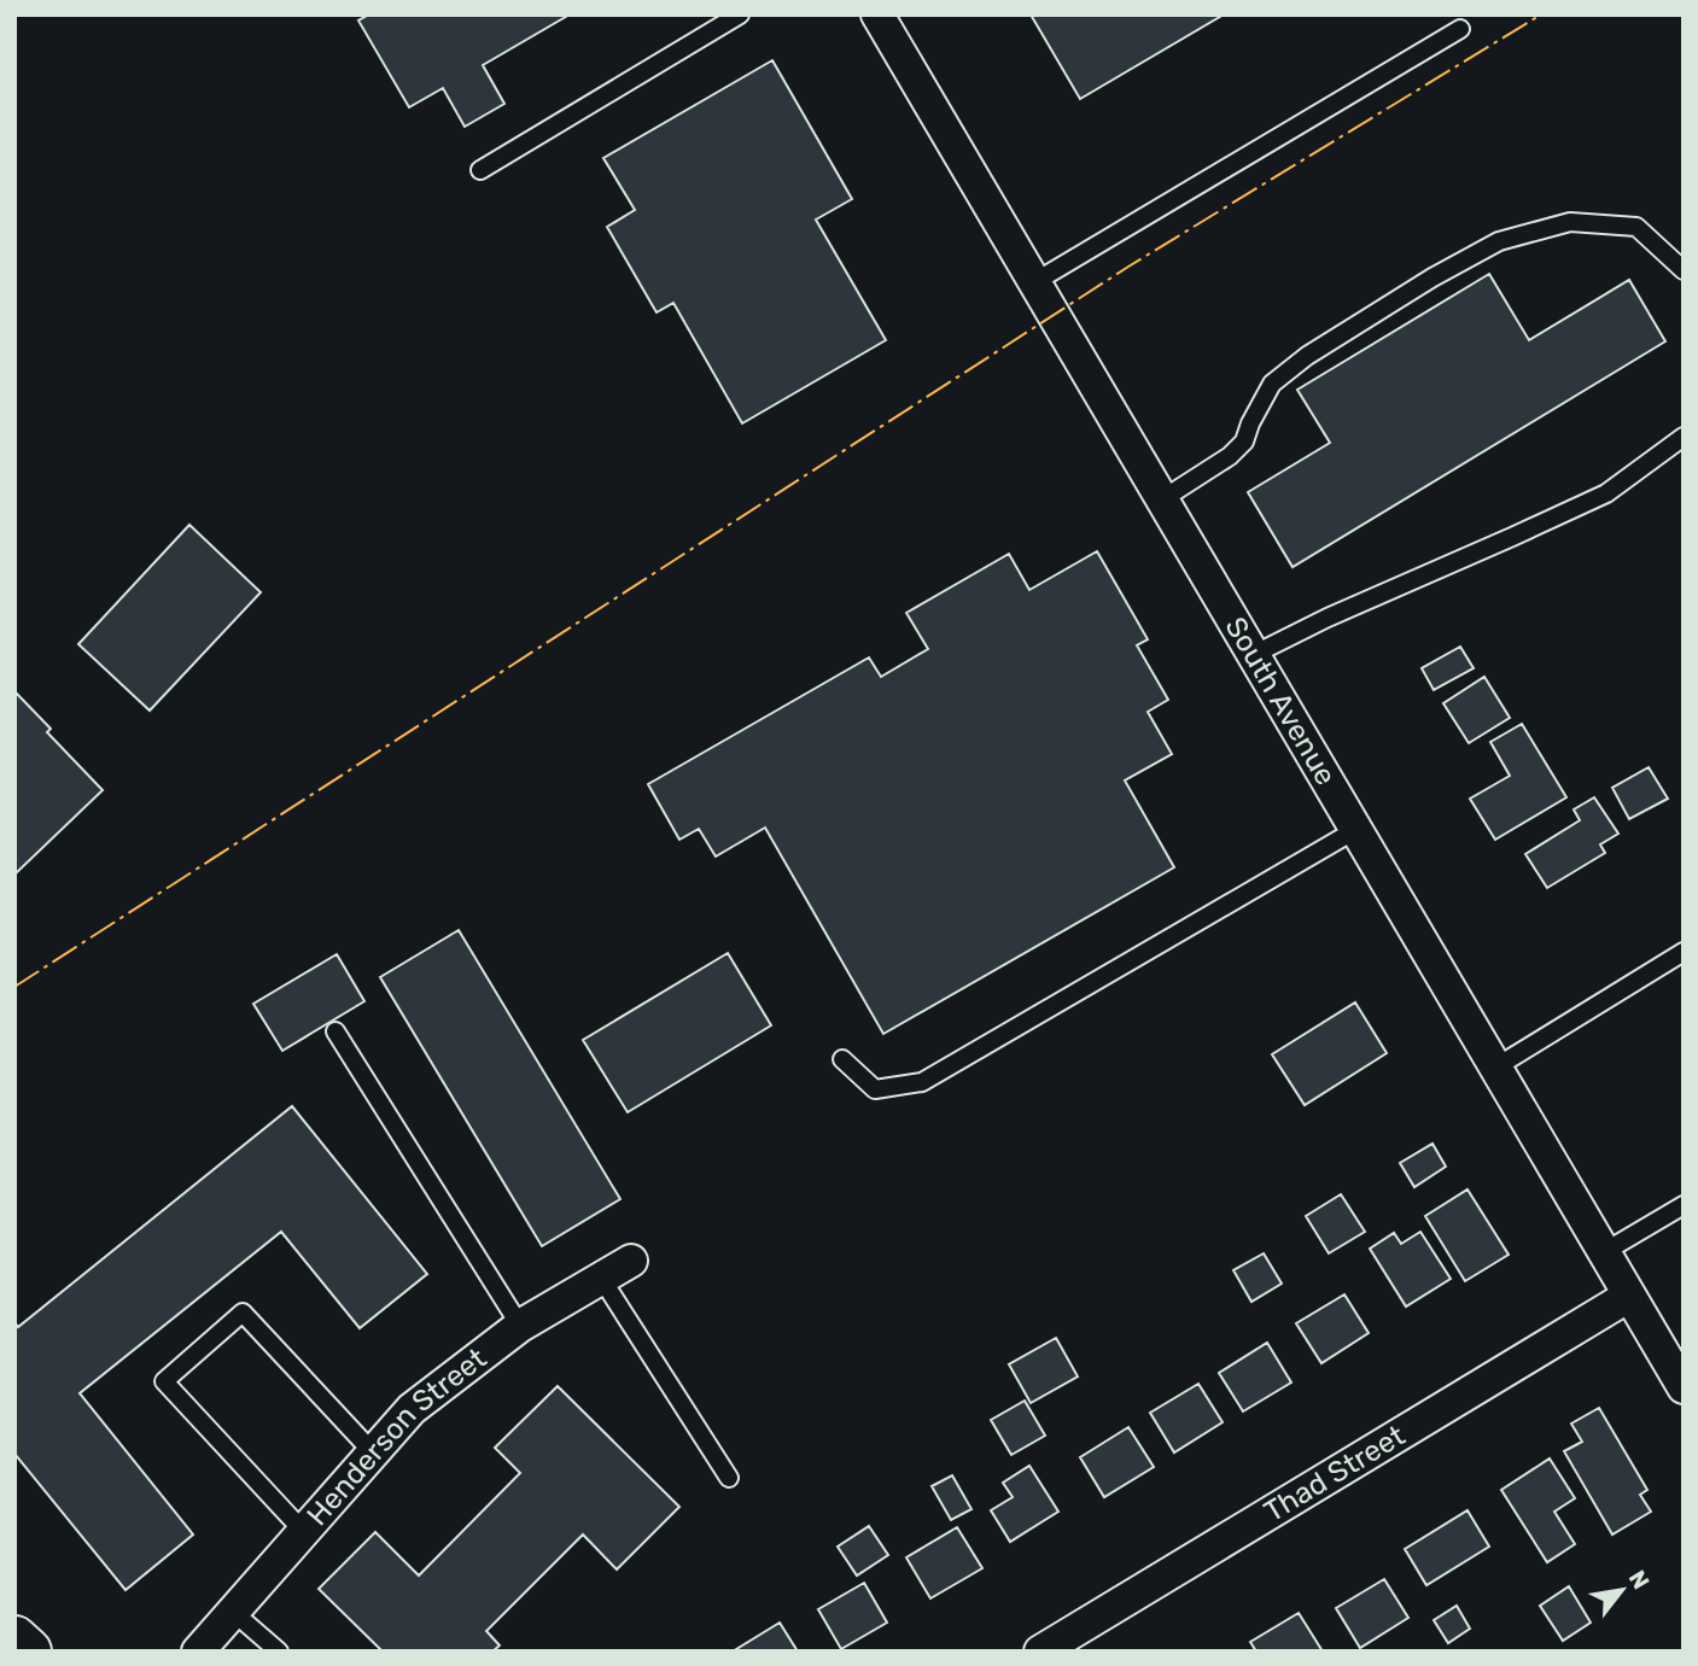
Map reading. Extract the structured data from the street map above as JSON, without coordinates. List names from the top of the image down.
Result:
{
  "streets": {
    "street": ["South Avenue", "Henderson Street", "Thad Street"]
  },
  "crossings": [
    ["South Avenue", "Thad Street"]
  ],
  "north": "top right"
}
